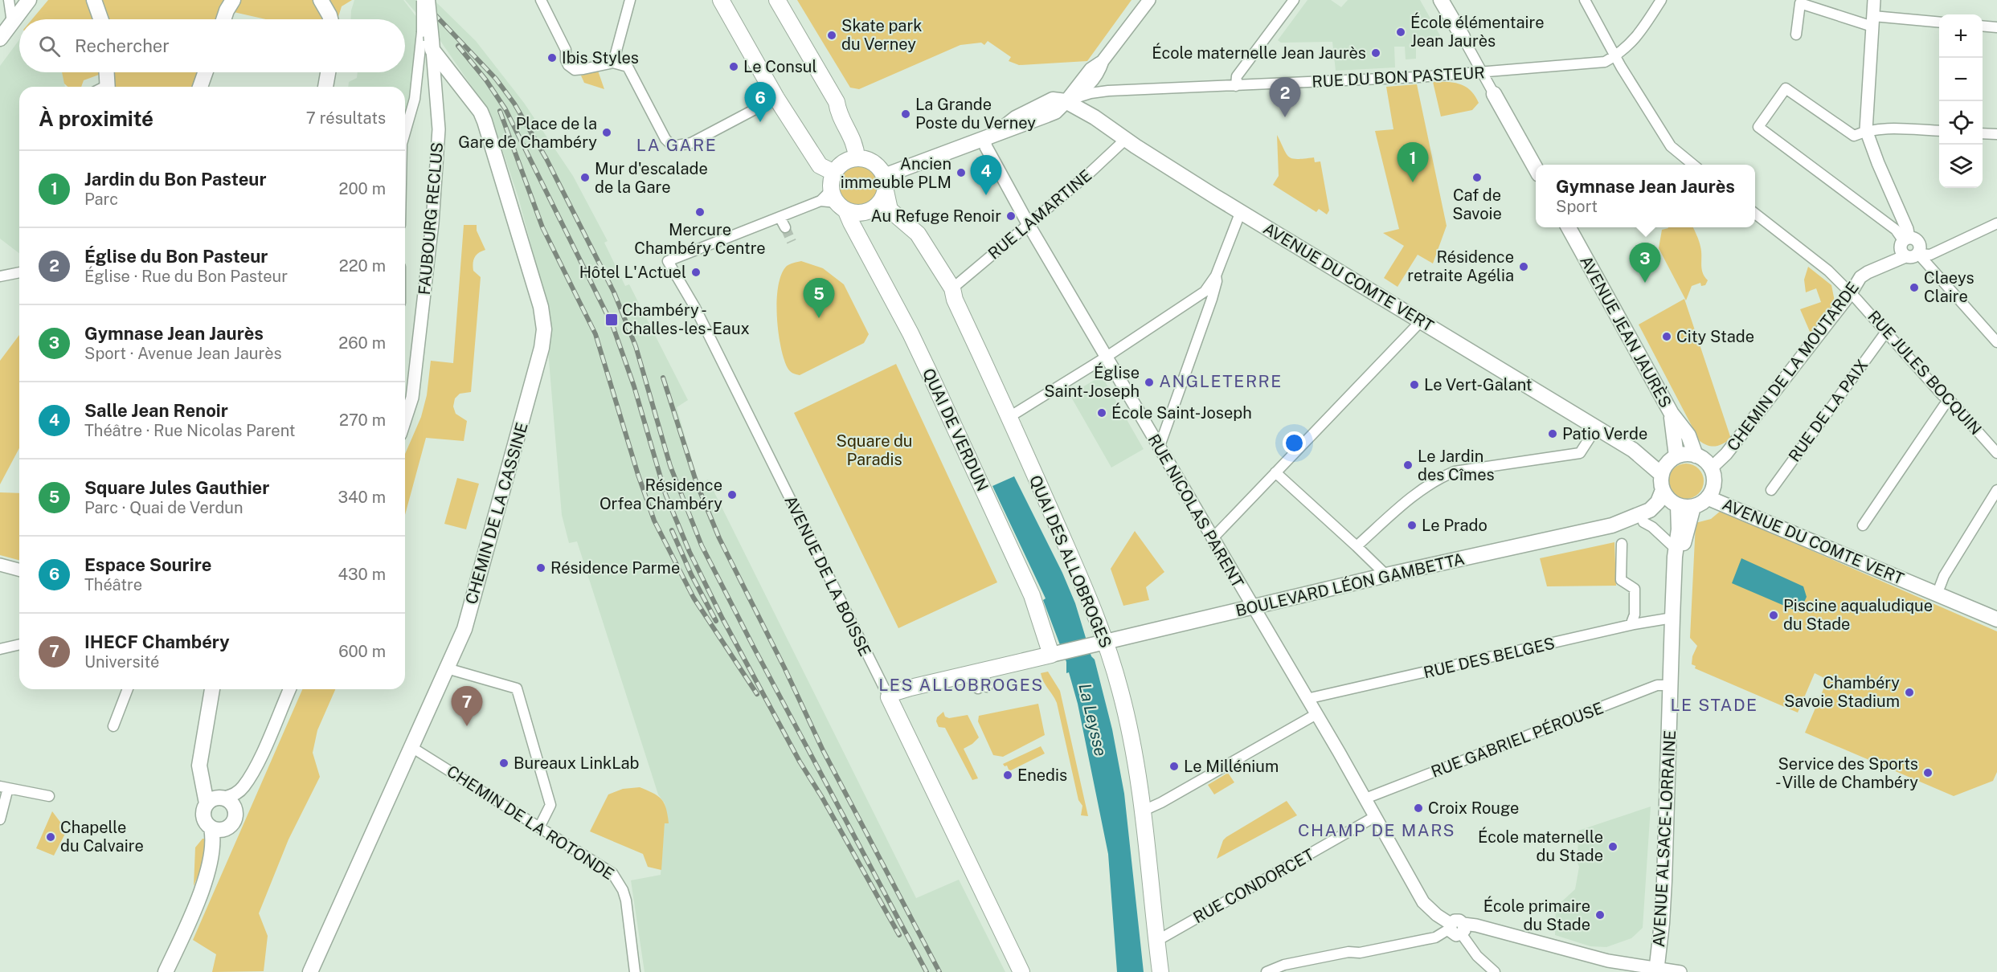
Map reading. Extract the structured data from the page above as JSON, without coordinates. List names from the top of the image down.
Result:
{
  "streets": {
    "main road": [
      "FAUBOURG RECLUS",
      "AVENUE DU COMTE VERT",
      "AVENUE JEAN JAURÈS",
      "QUAI DE VERDUN",
      "CHEMIN DE LA CASSINE",
      "QUAI DES ALLOBROGES",
      "AVENUE DE LA BOISSE",
      "BOULEVARD LÉON GAMBETTA",
      "AVENUE ALSACE-LORRAINE"
    ],
    "street": [
      "RUE DU BON PASTEUR",
      "RUE LAMARTINE",
      "CHEMIN DE LA MOUTARDE",
      "RUE JULES BOCQUIN",
      "RUE DE LA PAIX",
      "RUE NICOLAS PARENT",
      "RUE DES BELGES",
      "RUE GABRIEL PÉROUSE",
      "CHEMIN DE LA ROTONDE",
      "RUE CONDORCET"
    ]
  },
  "crossings": [
    ["RUE DU BON PASTEUR", "AVENUE DU COMTE VERT"],
    ["RUE LAMARTINE", "AVENUE DU COMTE VERT"],
    ["RUE LAMARTINE", "RUE NICOLAS PARENT"],
    ["RUE LAMARTINE", "QUAI DES ALLOBROGES"],
    ["FAUBOURG RECLUS", "CHEMIN DE LA CASSINE"],
    ["AVENUE DU COMTE VERT", "AVENUE JEAN JAURÈS"],
    ["AVENUE DU COMTE VERT", "CHEMIN DE LA MOUTARDE"],
    ["AVENUE DU COMTE VERT", "BOULEVARD LÉON GAMBETTA"],
    ["AVENUE DU COMTE VERT", "AVENUE ALSACE-LORRAINE"],
    ["AVENUE JEAN JAURÈS", "CHEMIN DE LA MOUTARDE"],
    ["AVENUE JEAN JAURÈS", "BOULEVARD LÉON GAMBETTA"],
    ["AVENUE JEAN JAURÈS", "AVENUE ALSACE-LORRAINE"],
    ["CHEMIN DE LA MOUTARDE", "RUE JULES BOCQUIN"],
    ["CHEMIN DE LA MOUTARDE", "BOULEVARD LÉON GAMBETTA"],
    ["CHEMIN DE LA MOUTARDE", "AVENUE ALSACE-LORRAINE"],
    ["RUE JULES BOCQUIN", "RUE DE LA PAIX"],
    ["QUAI DE VERDUN", "QUAI DES ALLOBROGES"],
    ["QUAI DE VERDUN", "BOULEVARD LÉON GAMBETTA"],
    ["RUE NICOLAS PARENT", "BOULEVARD LÉON GAMBETTA"],
    ["RUE NICOLAS PARENT", "RUE DES BELGES"],
    ["RUE NICOLAS PARENT", "RUE GABRIEL PÉROUSE"],
    ["RUE NICOLAS PARENT", "RUE CONDORCET"],
    ["CHEMIN DE LA CASSINE", "CHEMIN DE LA ROTONDE"],
    ["QUAI DES ALLOBROGES", "BOULEVARD LÉON GAMBETTA"],
    ["QUAI DES ALLOBROGES", "RUE CONDORCET"],
    ["BOULEVARD LÉON GAMBETTA", "AVENUE ALSACE-LORRAINE"],
    ["RUE DES BELGES", "AVENUE ALSACE-LORRAINE"],
    ["RUE GABRIEL PÉROUSE", "AVENUE ALSACE-LORRAINE"]
  ],
  "districts": [
    "LA GARE",
    "ANGLETERRE",
    "LES ALLOBROGES",
    "LE STADE",
    "CHAMP DE MARS"
  ],
  "water": ["La Leysse"],
  "parks": ["Square du Paradis"],
  "places": {
    "other": [
      "École élémentaire Jean Jaurès",
      "Skate park du Verney",
      "École maternelle Jean Jaurès",
      "Ibis Styles",
      "Le Consul",
      "La Grande Poste du Verney",
      "Place de la Gare de Chambéry",
      "Ancien immeuble PLM",
      "Mur d'escalade de la Gare",
      "Caf de Savoie",
      "Mercure Chambéry Centre",
      "Au Refuge Renoir",
      "Résidence retraite Agélia",
      "Hôtel L'Actuel",
      "Claeys Claire",
      "City Stade",
      "Église Saint-Joseph",
      "Le Vert-Galant",
      "École Saint-Joseph",
      "Patio Verde",
      "Le Jardin des Cîmes",
      "Résidence Orfea Chambéry",
      "Le Prado",
      "Résidence Parme",
      "Piscine aqualudique du Stade",
      "Chambéry Savoie Stadium",
      "Bureaux LinkLab",
      "Le Millénium",
      "Service des Sports - Ville de Chambéry",
      "Enedis",
      "Croix Rouge",
      "Chapelle du Calvaire",
      "École maternelle du Stade",
      "École primaire du Stade"
    ],
    "transit": ["Chambéry - Challes-les-Eaux"]
  },
  "page": {
    "map_buttons": ["+", "−"],
    "search": "Rechercher",
    "pins": [
      "2",
      "6",
      "1",
      "4",
      "3",
      "5",
      "7"
    ],
    "heading": ["À proximité", "7 résultats"],
    "list": [
      {
        "mark": "1",
        "name": "Jardin du Bon Pasteur",
        "note": "Parc",
        "value": "200 m"
      },
      {
        "mark": "2",
        "name": "Église du Bon Pasteur",
        "note": "Église · Rue du Bon Pasteur",
        "value": "220 m"
      },
      {
        "mark": "3",
        "name": "Gymnase Jean Jaurès",
        "note": "Sport · Avenue Jean Jaurès",
        "value": "260 m"
      },
      {
        "mark": "4",
        "name": "Salle Jean Renoir",
        "note": "Théâtre · Rue Nicolas Parent",
        "value": "270 m"
      },
      {
        "mark": "5",
        "name": "Square Jules Gauthier",
        "note": "Parc · Quai de Verdun",
        "value": "340 m"
      },
      {
        "mark": "6",
        "name": "Espace Sourire",
        "note": "Théâtre",
        "value": "430 m"
      },
      {
        "mark": "7",
        "name": "IHECF Chambéry",
        "note": "Université",
        "value": "600 m"
      }
    ],
    "popup": ["Gymnase Jean Jaurès", "Sport"]
  }
}
